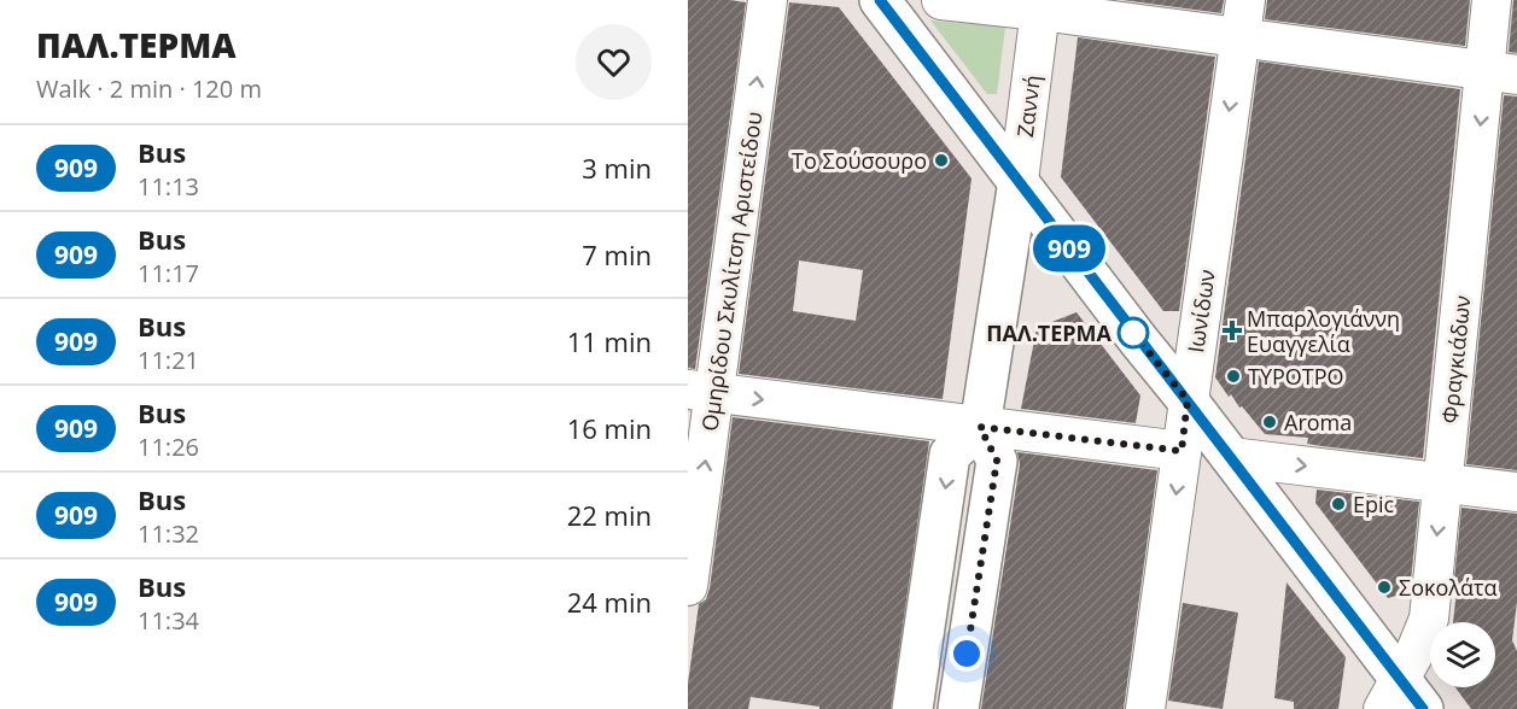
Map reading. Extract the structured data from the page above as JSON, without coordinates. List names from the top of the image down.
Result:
{
  "streets": {
    "street": [
      "Ζαννή",
      "Ομηρίδου Σκυλίτση Αριστείδου",
      "Ιωνίδων",
      "Φραγκιάδων"
    ]
  },
  "one_way": ["Φραγκιάδων"],
  "places": {
    "other": [
      "Το Σούσουρο",
      "ΠΑΛ.ΤΕΡΜΑ",
      "ΤΥΡΟΤΡΟ",
      "Aroma",
      "Epic",
      "Σοκολάτα"
    ],
    "health": ["Μπαρλογιάννη Ευαγγελία"]
  },
  "lines": ["bus line 909"],
  "page": {
    "heading": ["ΠΑΛ.ΤΕΡΜΑ", "Walk · 2 min · 120 m"],
    "on_map": "909",
    "list": [
      {
        "mark": "909",
        "name": "Bus",
        "note": "11:13",
        "value": "3 min"
      },
      {
        "mark": "909",
        "name": "Bus",
        "note": "11:17",
        "value": "7 min"
      },
      {
        "mark": "909",
        "name": "Bus",
        "note": "11:21",
        "value": "11 min"
      },
      {
        "mark": "909",
        "name": "Bus",
        "note": "11:26",
        "value": "16 min"
      },
      {
        "mark": "909",
        "name": "Bus",
        "note": "11:32",
        "value": "22 min"
      },
      {
        "mark": "909",
        "name": "Bus",
        "note": "11:34",
        "value": "24 min"
      }
    ]
  }
}
